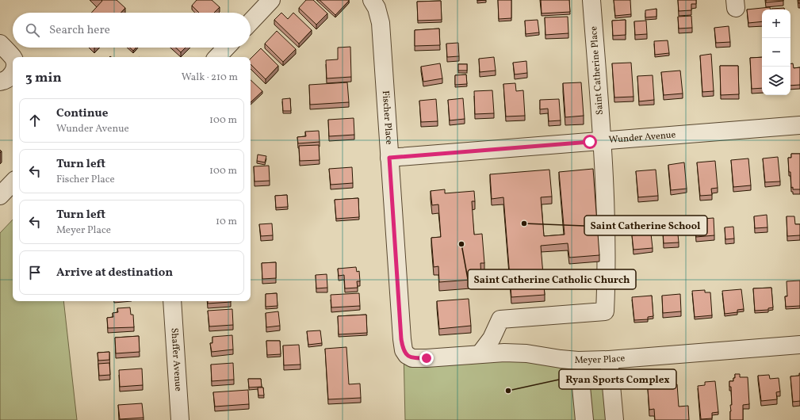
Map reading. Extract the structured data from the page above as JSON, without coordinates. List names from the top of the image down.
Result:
{
  "streets": {
    "street": [
      "Saint Catherine Place",
      "Fischer Place",
      "Wunder Avenue",
      "Meyer Place",
      "Shaffer Avenue"
    ]
  },
  "crossings": [
    ["Saint Catherine Place", "Wunder Avenue"],
    ["Saint Catherine Place", "Meyer Place"],
    ["Fischer Place", "Wunder Avenue"],
    ["Fischer Place", "Meyer Place"]
  ],
  "places": ["Saint Catherine School", "Saint Catherine Catholic Church", "Ryan Sports Complex"],
  "page": {
    "map_buttons": ["+", "−"],
    "search": "Search here",
    "heading": ["3 min", "Walk · 210 m"],
    "list": [
      ["Continue", "Wunder Avenue", "100 m"],
      ["Turn left", "Fischer Place", "100 m"],
      ["Turn left", "Meyer Place", "10 m"],
      "Arrive at destination"
    ]
  }
}
